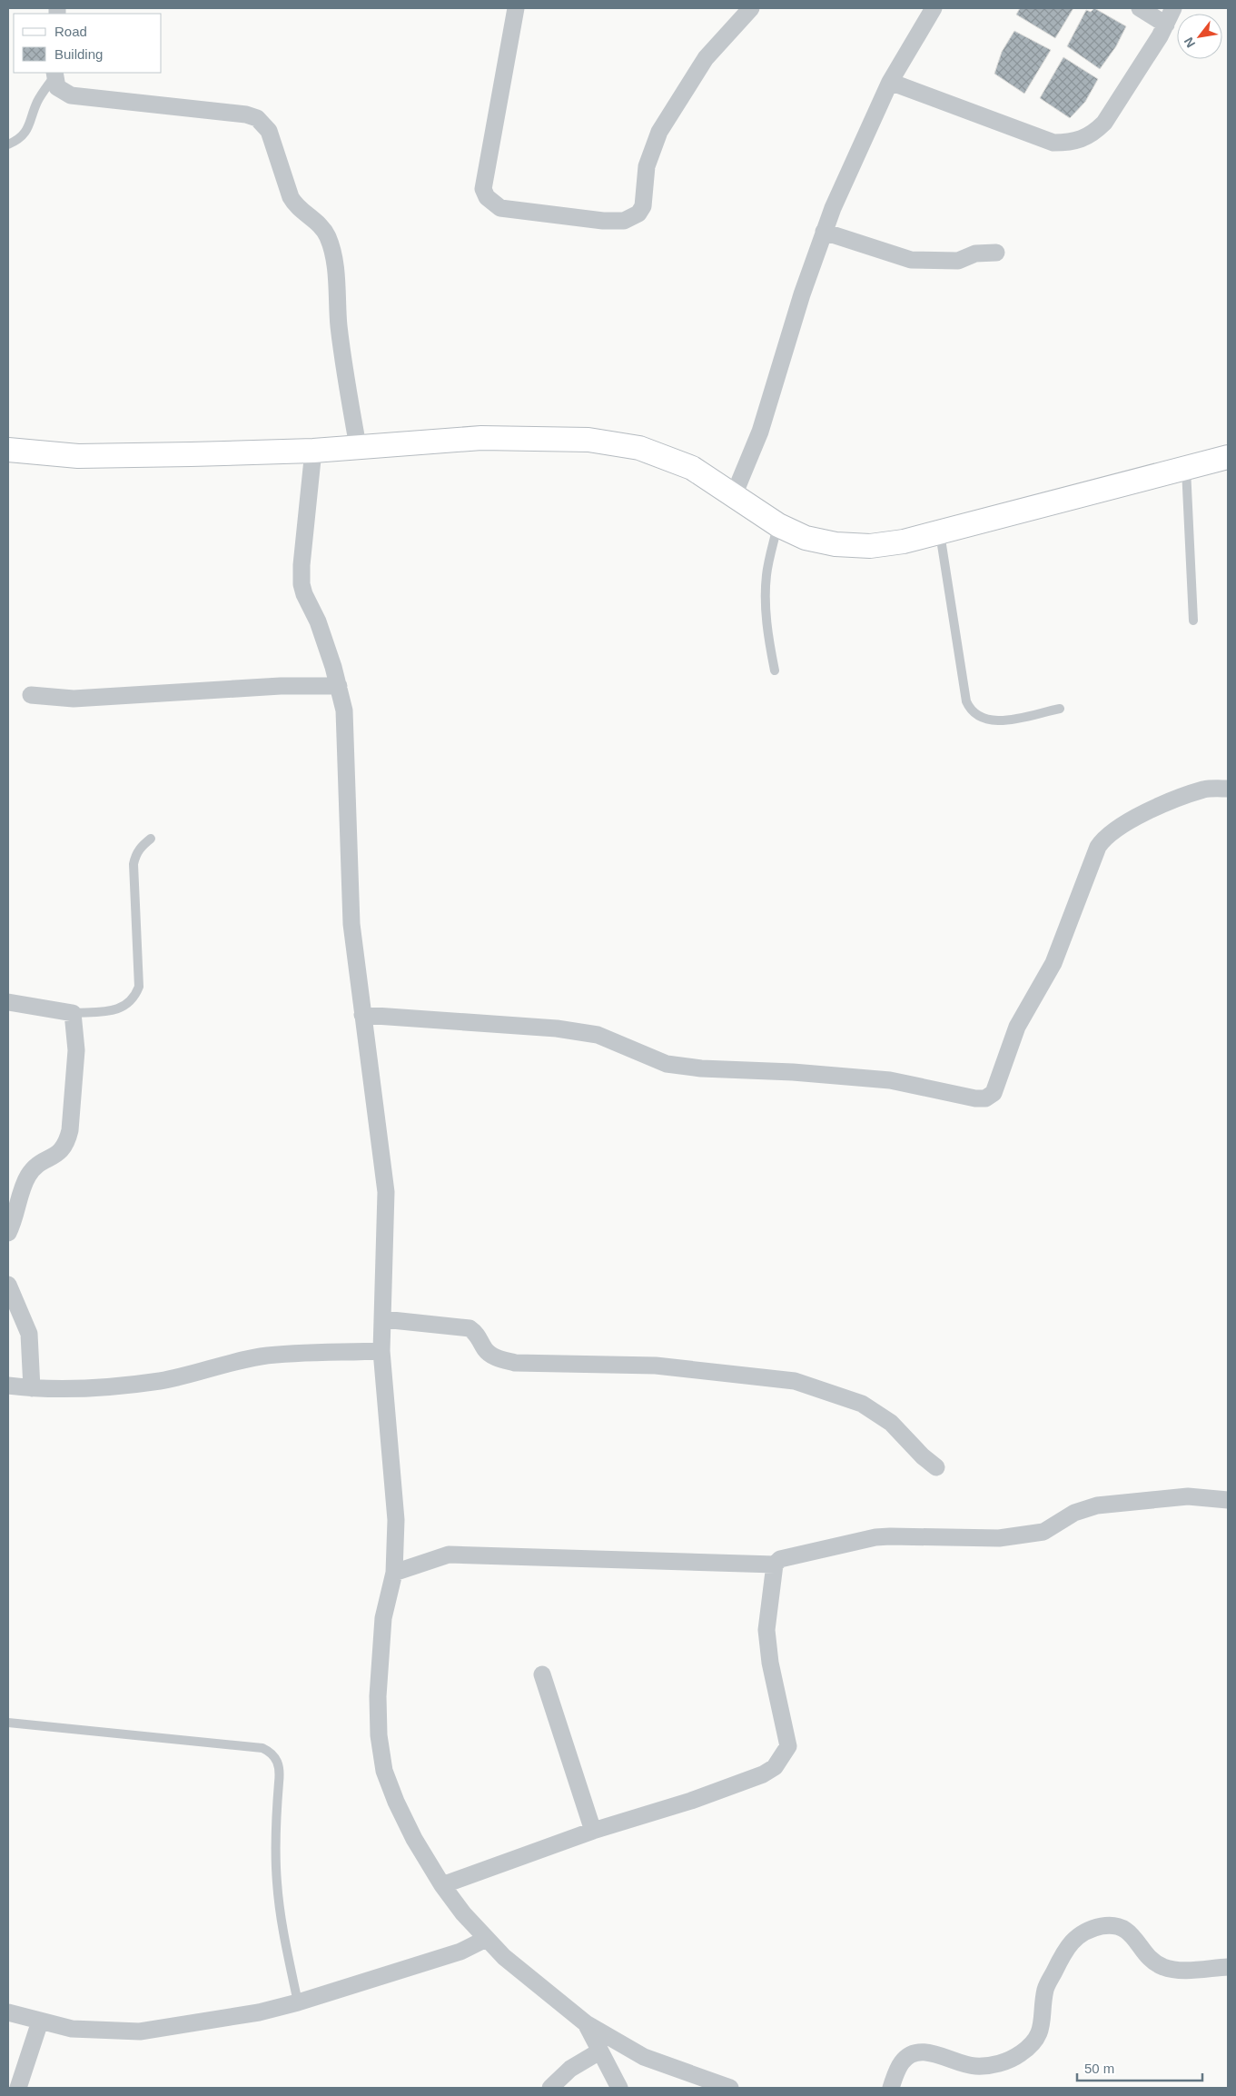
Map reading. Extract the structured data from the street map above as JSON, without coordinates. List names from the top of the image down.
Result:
{
  "legend": ["Road", "Building"],
  "scale_bar": "50 m",
  "north": "bottom left"
}
